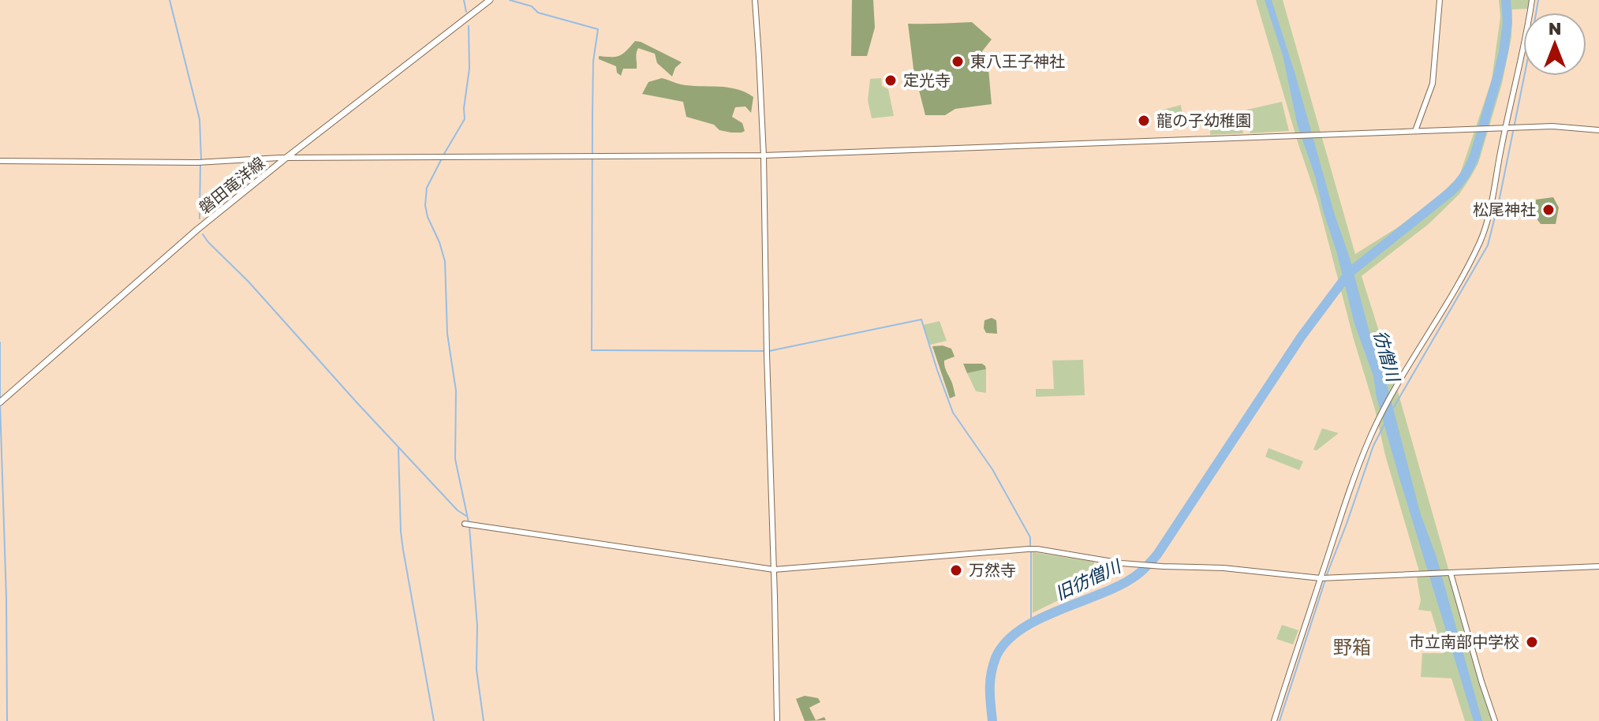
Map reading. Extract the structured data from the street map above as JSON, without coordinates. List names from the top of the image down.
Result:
{
  "streets": {
    "main road": ["磐田竜洋線"]
  },
  "districts": ["野箱"],
  "water": ["彷僧川", "旧彷僧川"],
  "places": [
    "東八王子神社",
    "定光寺",
    "龍の子幼稚園",
    "松尾神社",
    "万然寺",
    "市立南部中学校"
  ],
  "north": "top"
}
